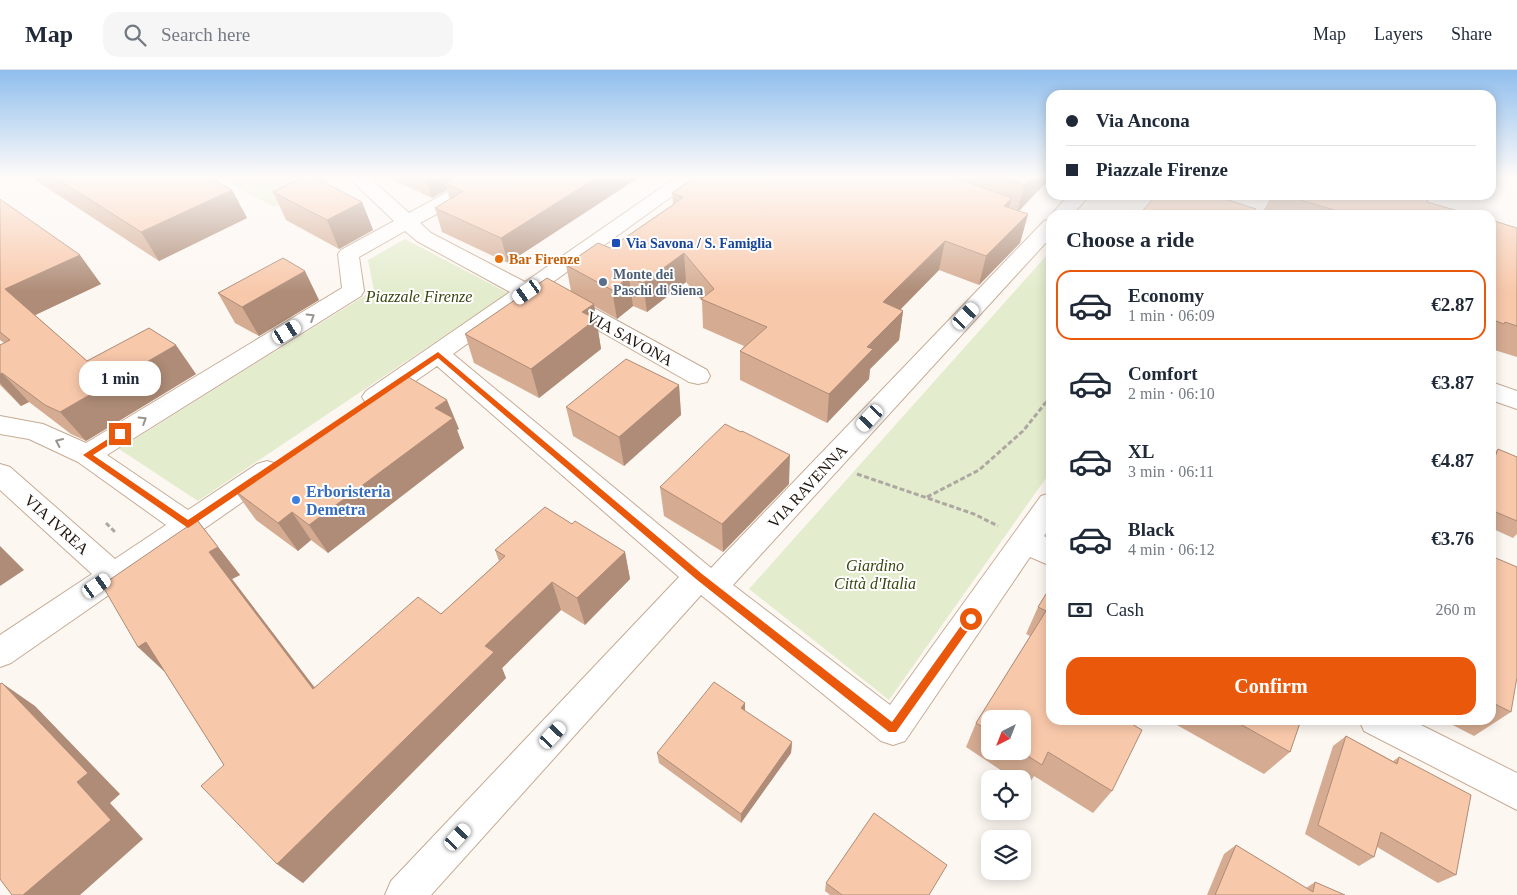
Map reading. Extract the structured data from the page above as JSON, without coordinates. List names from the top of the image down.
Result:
{
  "streets": {
    "street": ["VIA SAVONA", "VIA RAVENNA", "VIA IVREA"]
  },
  "parks": ["Piazzale Firenze", "Giardino Città d'Italia"],
  "places": {
    "transit": ["Via Savona / S. Famiglia"],
    "other": ["Bar Firenze", "Monte dei Paschi di Siena", "Erboristeria Demetra"]
  },
  "north": "bottom left",
  "page": {
    "header": "Map",
    "search": "Search here",
    "nav": ["Map", "Layers", "Share"],
    "banner": ["Via Ancona", "Piazzale Firenze"],
    "heading": "Choose a ride",
    "list": [
      {
        "name": "Economy",
        "note": "1 min · 06:09",
        "value": "€2.87"
      },
      {
        "name": "Comfort",
        "note": "2 min · 06:10",
        "value": "€3.87"
      },
      {
        "name": "XL",
        "note": "3 min · 06:11",
        "value": "€4.87"
      },
      {
        "name": "Black",
        "note": "4 min · 06:12",
        "value": "€3.76"
      }
    ],
    "bubble": "1 min",
    "pay": ["Cash", "260 m"],
    "buttons": "Confirm"
  }
}
